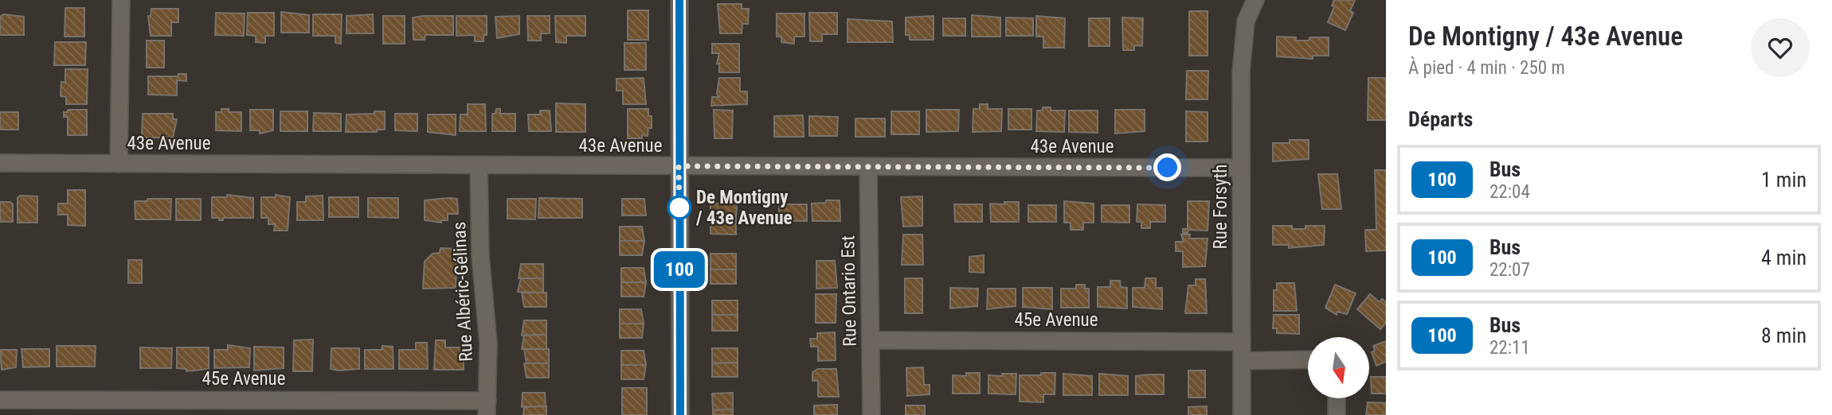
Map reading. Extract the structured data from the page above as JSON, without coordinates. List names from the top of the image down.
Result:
{
  "streets": {
    "street": [
      "43e Avenue",
      "Rue Forsyth",
      "Rue Ontario Est",
      "Rue Albéric-Gélinas",
      "45e Avenue"
    ]
  },
  "crossings": [
    ["43e Avenue", "Rue Forsyth"],
    ["43e Avenue", "Rue Ontario Est"],
    ["43e Avenue", "Rue Albéric-Gélinas"],
    ["Rue Forsyth", "45e Avenue"],
    ["Rue Ontario Est", "45e Avenue"],
    ["Rue Albéric-Gélinas", "45e Avenue"]
  ],
  "places": ["De Montigny / 43e Avenue"],
  "lines": ["bus line 100"],
  "north": "bottom",
  "page": {
    "on_map": "100",
    "heading": [
      ["De Montigny / 43e Avenue", "À pied · 4 min · 250 m"],
      "Départs"
    ],
    "list": [
      {
        "mark": "100",
        "name": "Bus",
        "note": "22:04",
        "value": "1 min"
      },
      {
        "mark": "100",
        "name": "Bus",
        "note": "22:07",
        "value": "4 min"
      },
      {
        "mark": "100",
        "name": "Bus",
        "note": "22:11",
        "value": "8 min"
      }
    ]
  }
}
